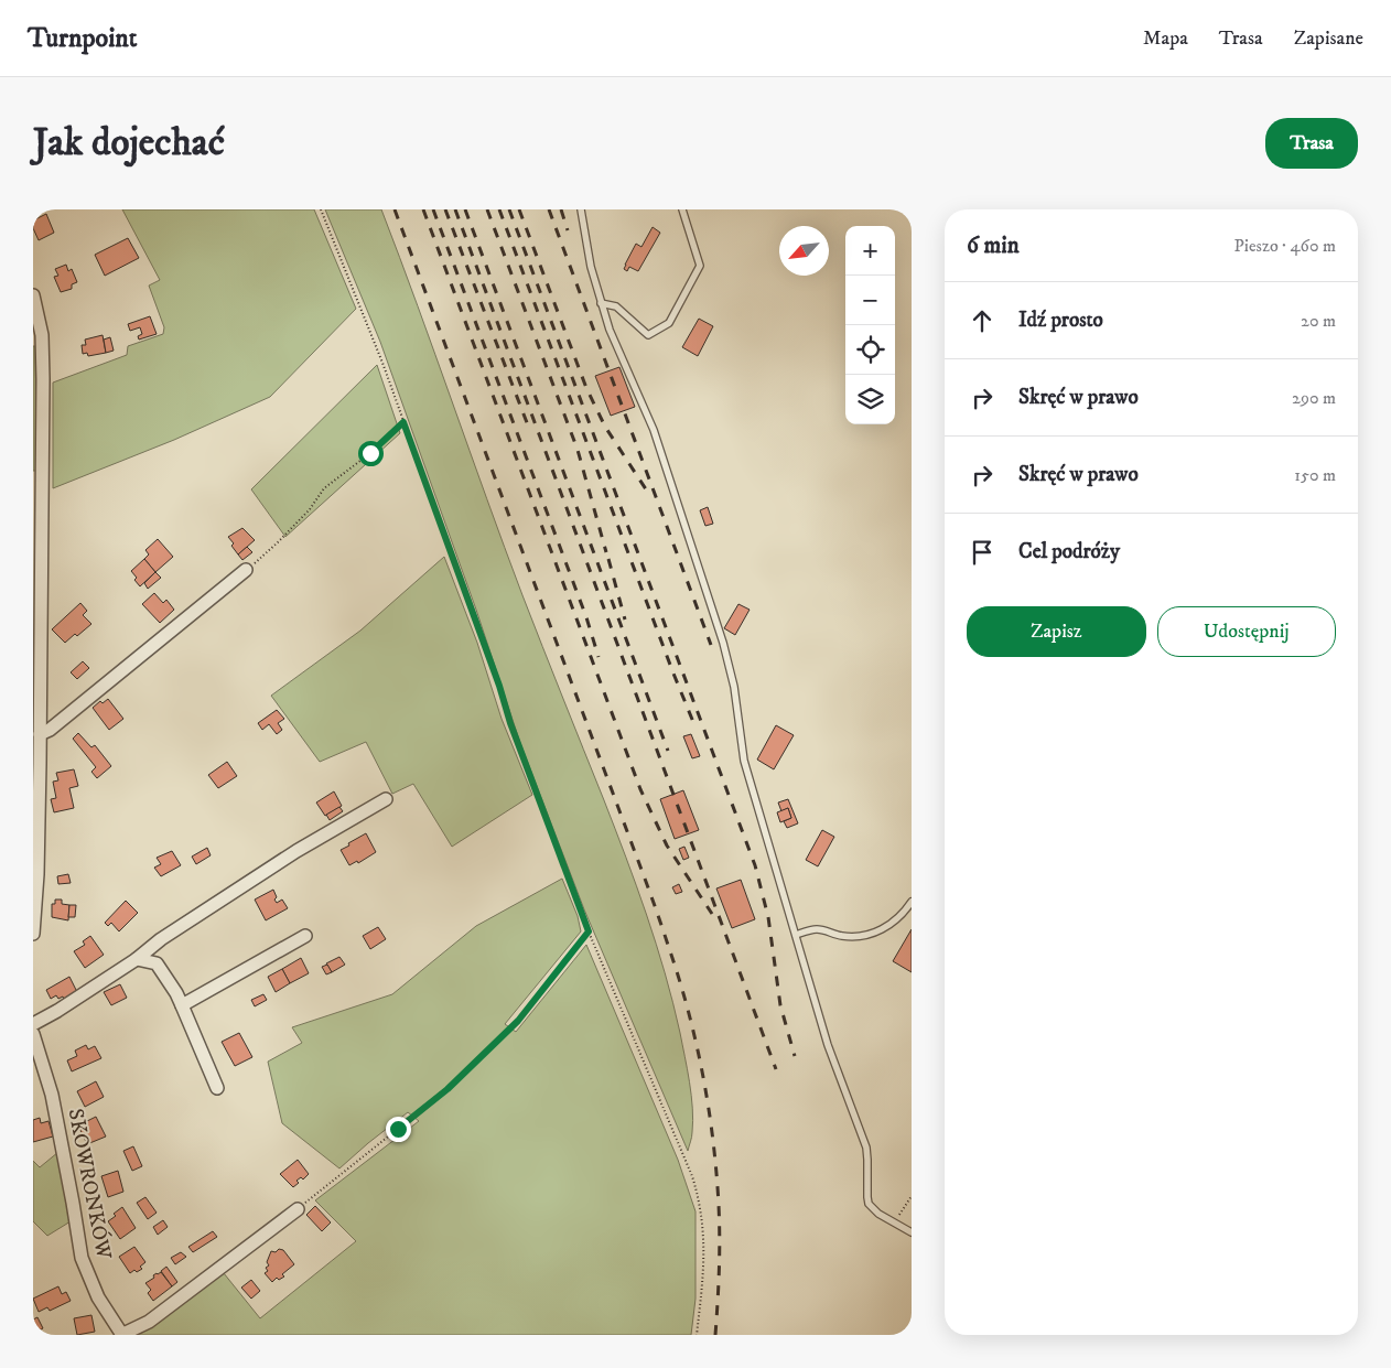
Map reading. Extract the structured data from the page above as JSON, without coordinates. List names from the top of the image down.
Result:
{
  "streets": {
    "street": ["SKOWRONKÓW"]
  },
  "north": "bottom left",
  "page": {
    "header": "Turnpoint",
    "nav": ["Mapa", "Trasa", "Zapisane"],
    "buttons": [
      "Trasa",
      ["Zapisz", "Udostępnij"]
    ],
    "title": "Jak dojechać",
    "heading": ["6 min", "Pieszo · 460 m"],
    "map_buttons": ["+", "−"],
    "list": [
      ["Idź prosto", "20 m"],
      ["Skręć w prawo", "290 m"],
      ["Skręć w prawo", "150 m"],
      "Cel podróży"
    ]
  }
}
